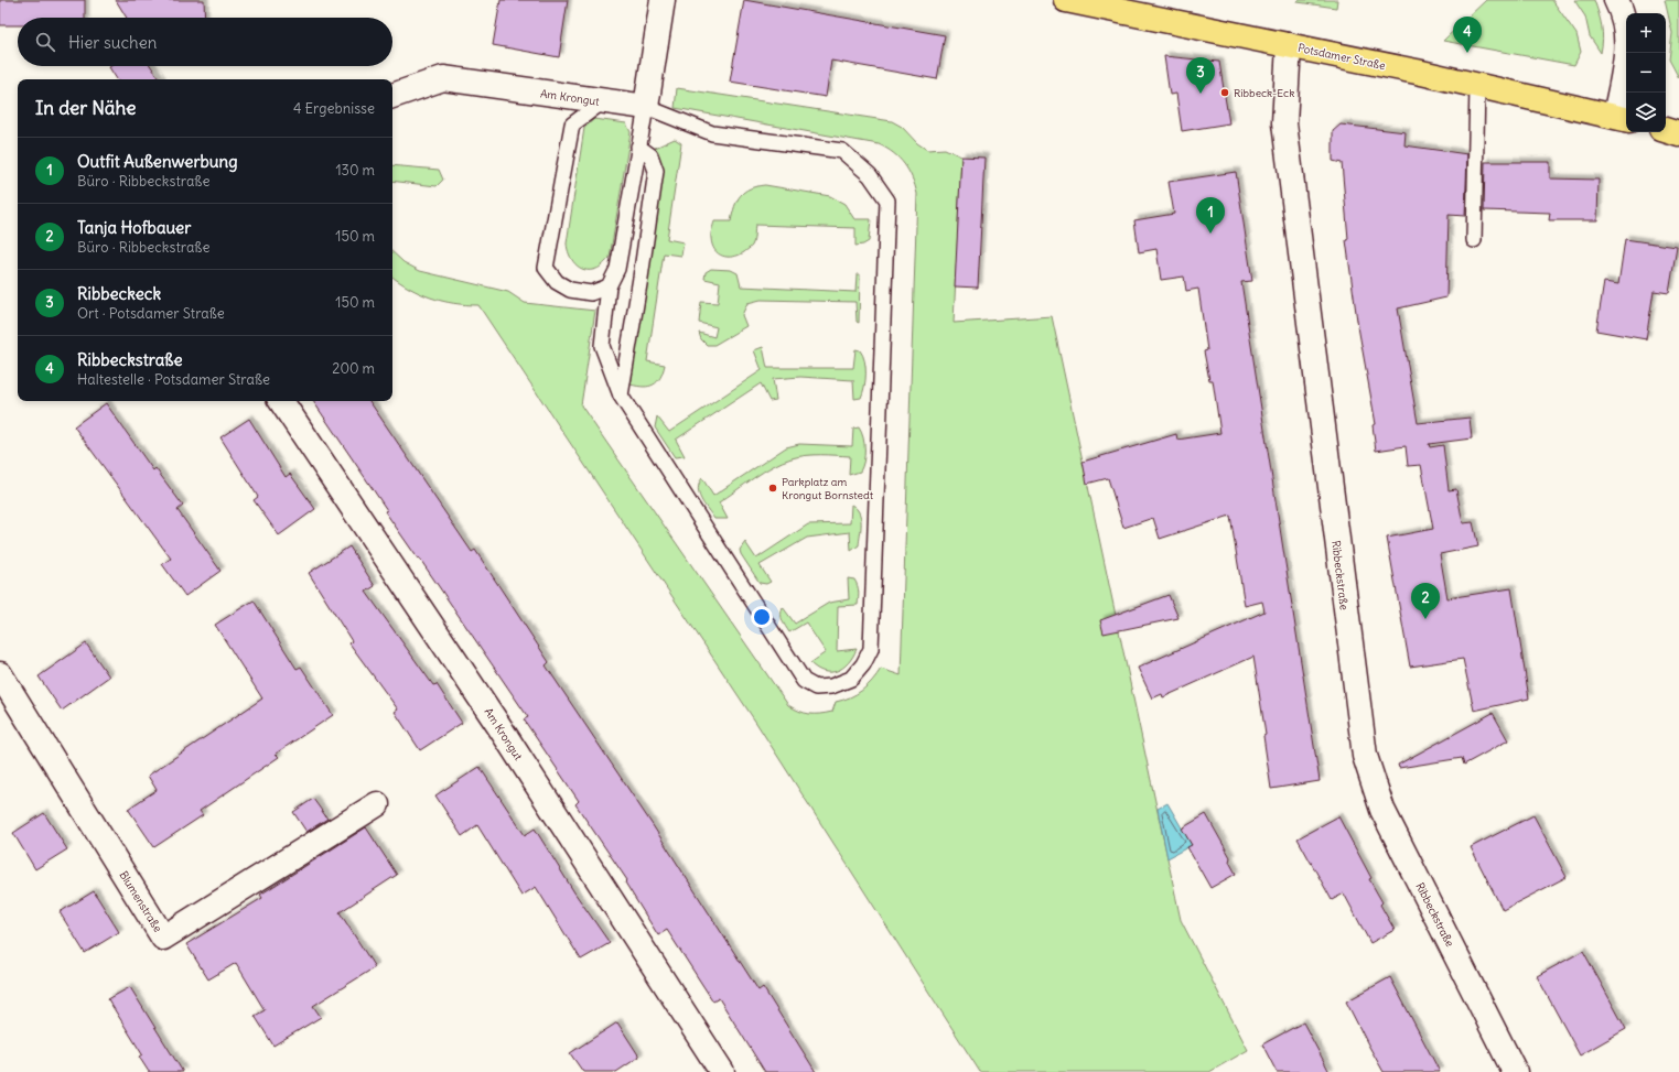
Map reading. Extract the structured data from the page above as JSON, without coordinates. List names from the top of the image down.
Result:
{
  "streets": {
    "main road": ["Potsdamer Straße"],
    "street": ["Am Krongut", "Ribbeckstraße", "Blumenstraße"]
  },
  "crossings": [
    ["Potsdamer Straße", "Ribbeckstraße"]
  ],
  "places": ["Ribbeck-Eck", "Parkplatz am Krongut Bornstedt"],
  "page": {
    "map_buttons": ["+", "−"],
    "pins": [
      "4",
      "3",
      "1",
      "2"
    ],
    "search": "Hier suchen",
    "heading": ["In der Nähe", "4 Ergebnisse"],
    "list": [
      {
        "mark": "1",
        "name": "Outfit Außenwerbung",
        "note": "Büro · Ribbeckstraße",
        "value": "130 m"
      },
      {
        "mark": "2",
        "name": "Tanja Hofbauer",
        "note": "Büro · Ribbeckstraße",
        "value": "150 m"
      },
      {
        "mark": "3",
        "name": "Ribbeckeck",
        "note": "Ort · Potsdamer Straße",
        "value": "150 m"
      },
      {
        "mark": "4",
        "name": "Ribbeckstraße",
        "note": "Haltestelle · Potsdamer Straße",
        "value": "200 m"
      }
    ]
  }
}
